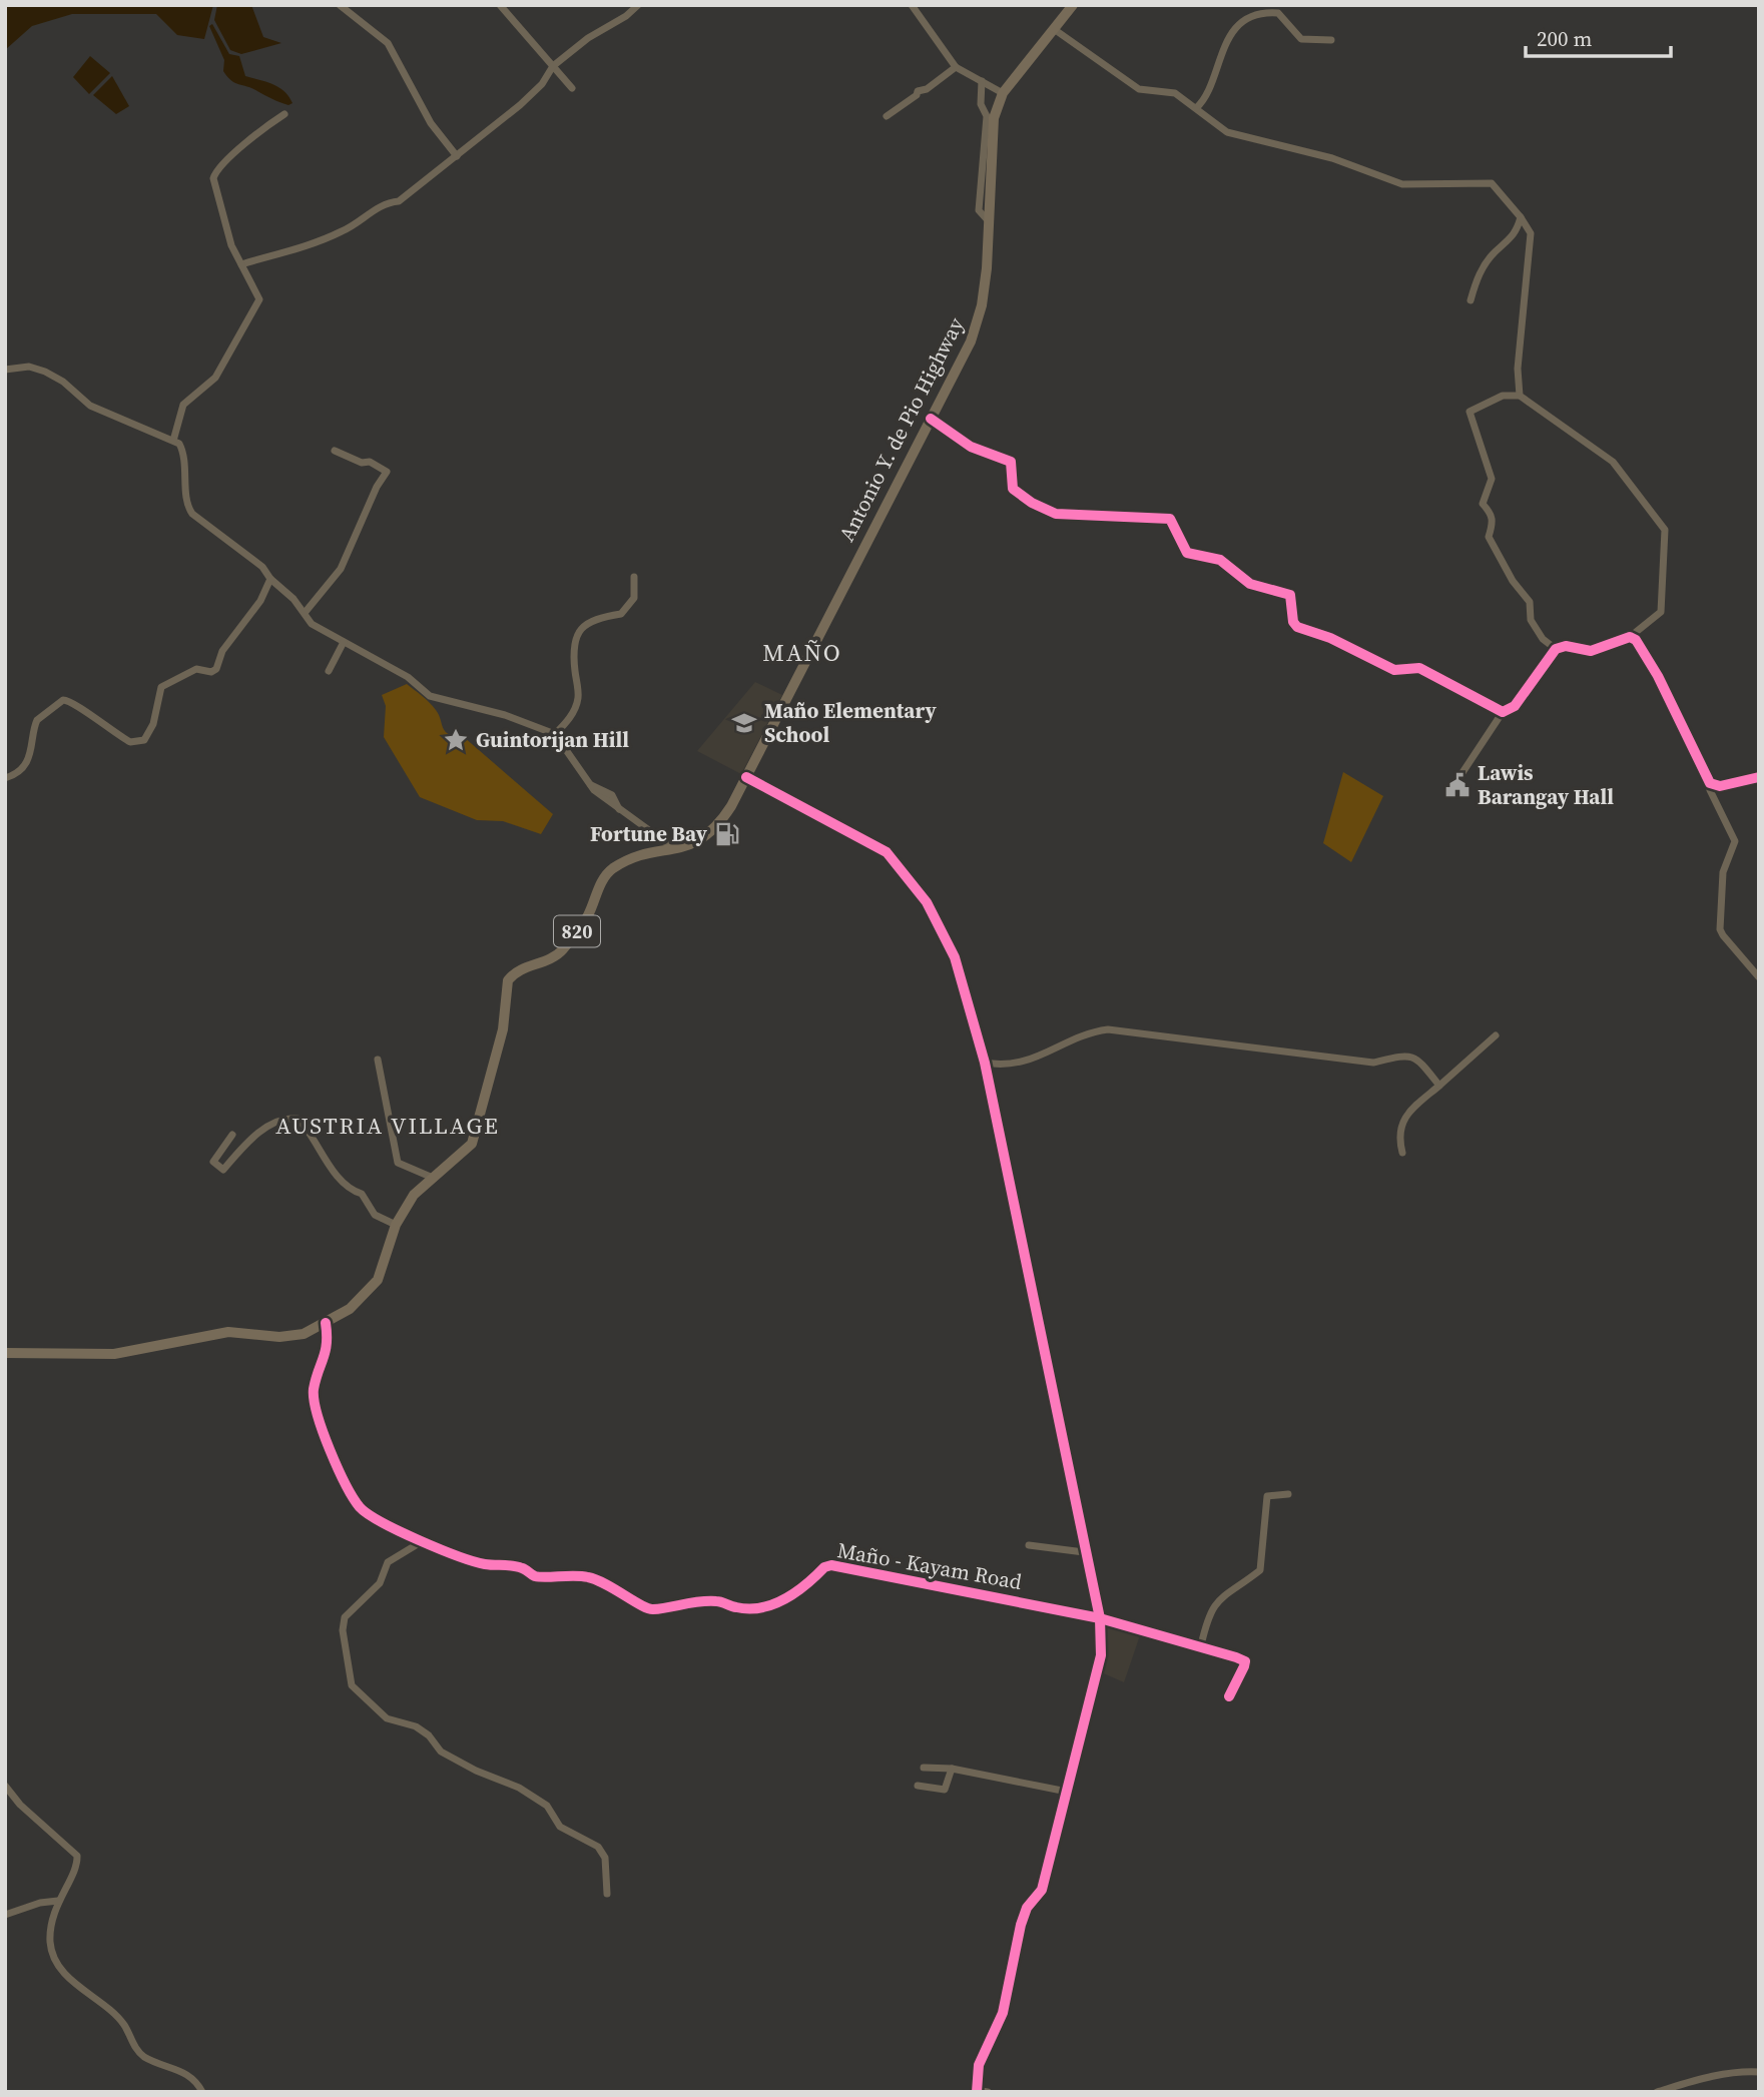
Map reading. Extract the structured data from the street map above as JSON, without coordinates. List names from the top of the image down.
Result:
{
  "streets": {
    "highway": ["Antonio Y. de Pio Highway", "820"],
    "street": ["Maño - Kayam Road"]
  },
  "crossings": [
    ["Antonio Y. de Pio Highway", "Maño - Kayam Road"]
  ],
  "districts": ["MAÑO", "AUSTRIA VILLAGE"],
  "places": {
    "school or university": ["Maño Elementary School"],
    "place": ["Guintorijan Hill"],
    "public building": ["Lawis Barangay Hall"],
    "fuel station": ["Fortune Bay"]
  },
  "scale_bar": "200 m"
}
